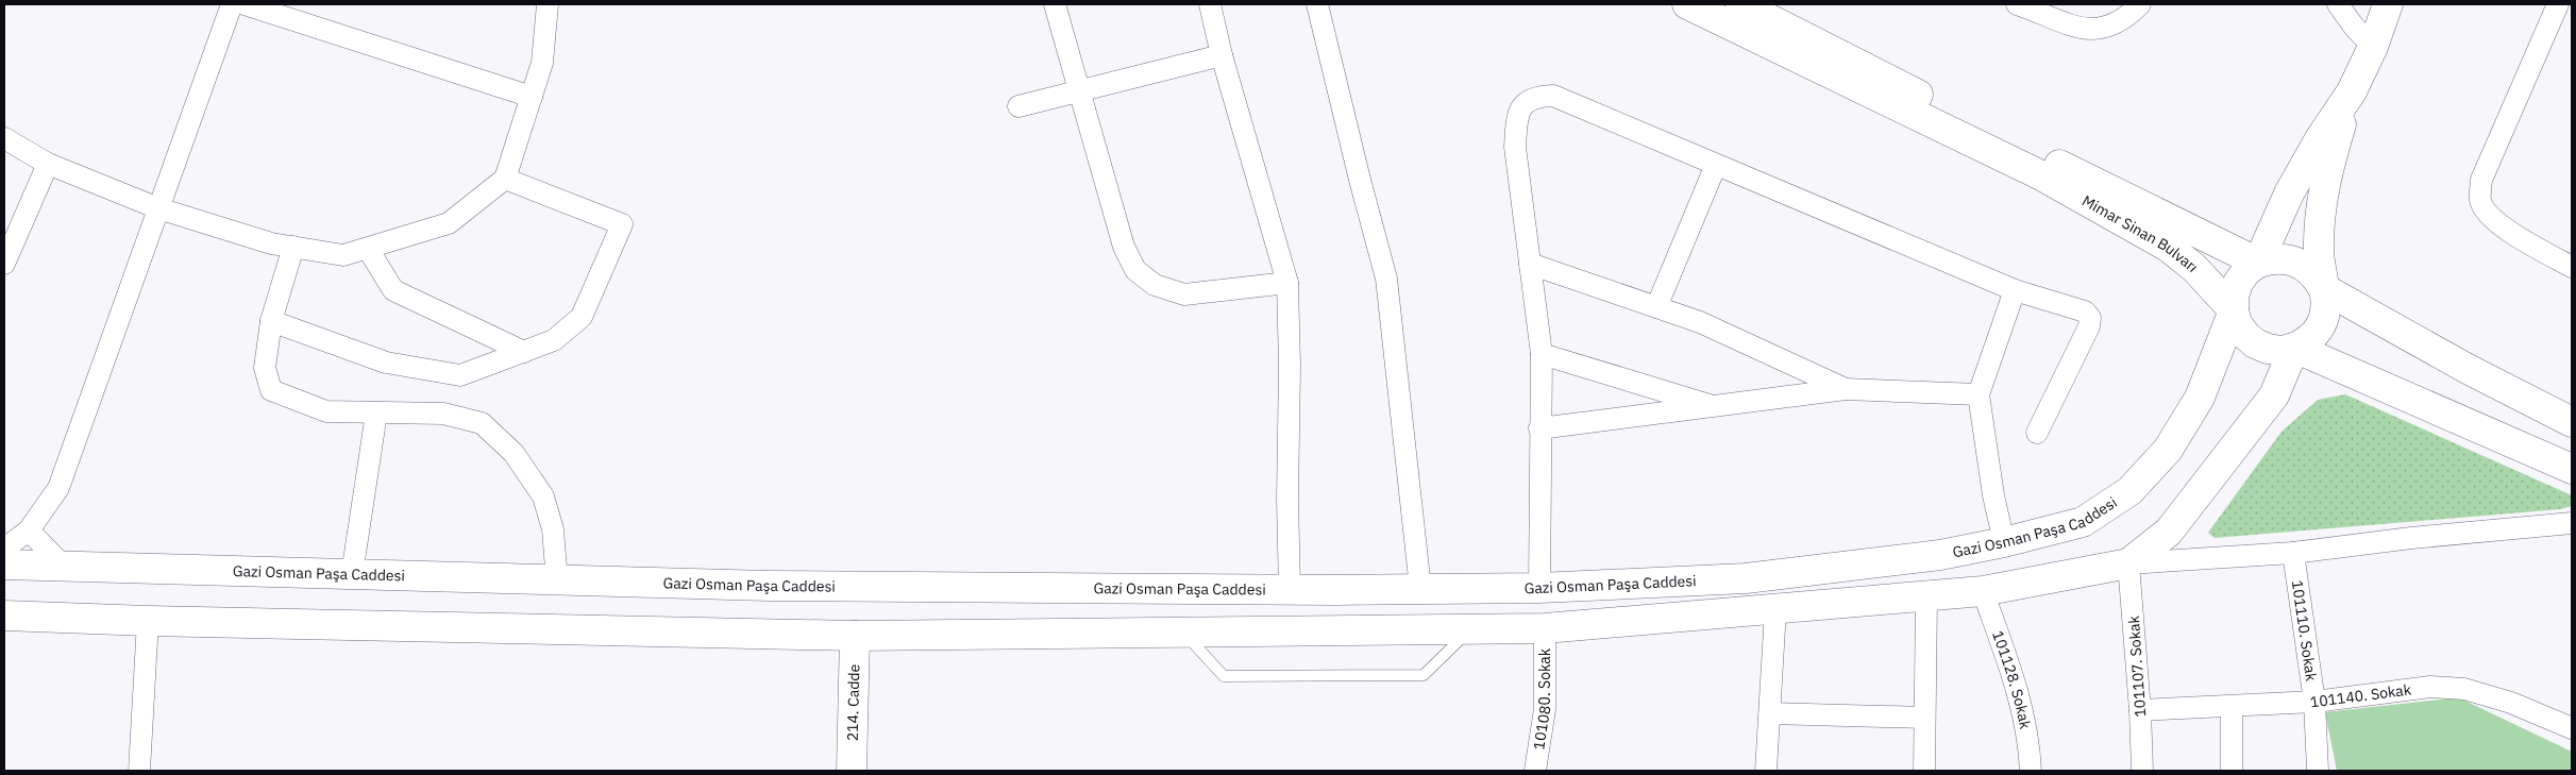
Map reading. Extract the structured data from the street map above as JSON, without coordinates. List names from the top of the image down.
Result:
{
  "streets": {
    "main road": ["Mimar Sinan Bulvarı", "Gazi Osman Paşa Caddesi", "214. Cadde"],
    "street": [
      "101110. Sokak",
      "101107. Sokak",
      "101128. Sokak",
      "101140. Sokak",
      "101080. Sokak"
    ]
  },
  "crossings": [
    ["Mimar Sinan Bulvarı", "Gazi Osman Paşa Caddesi"],
    ["101110. Sokak", "101140. Sokak"],
    ["101107. Sokak", "101140. Sokak"]
  ]
}
